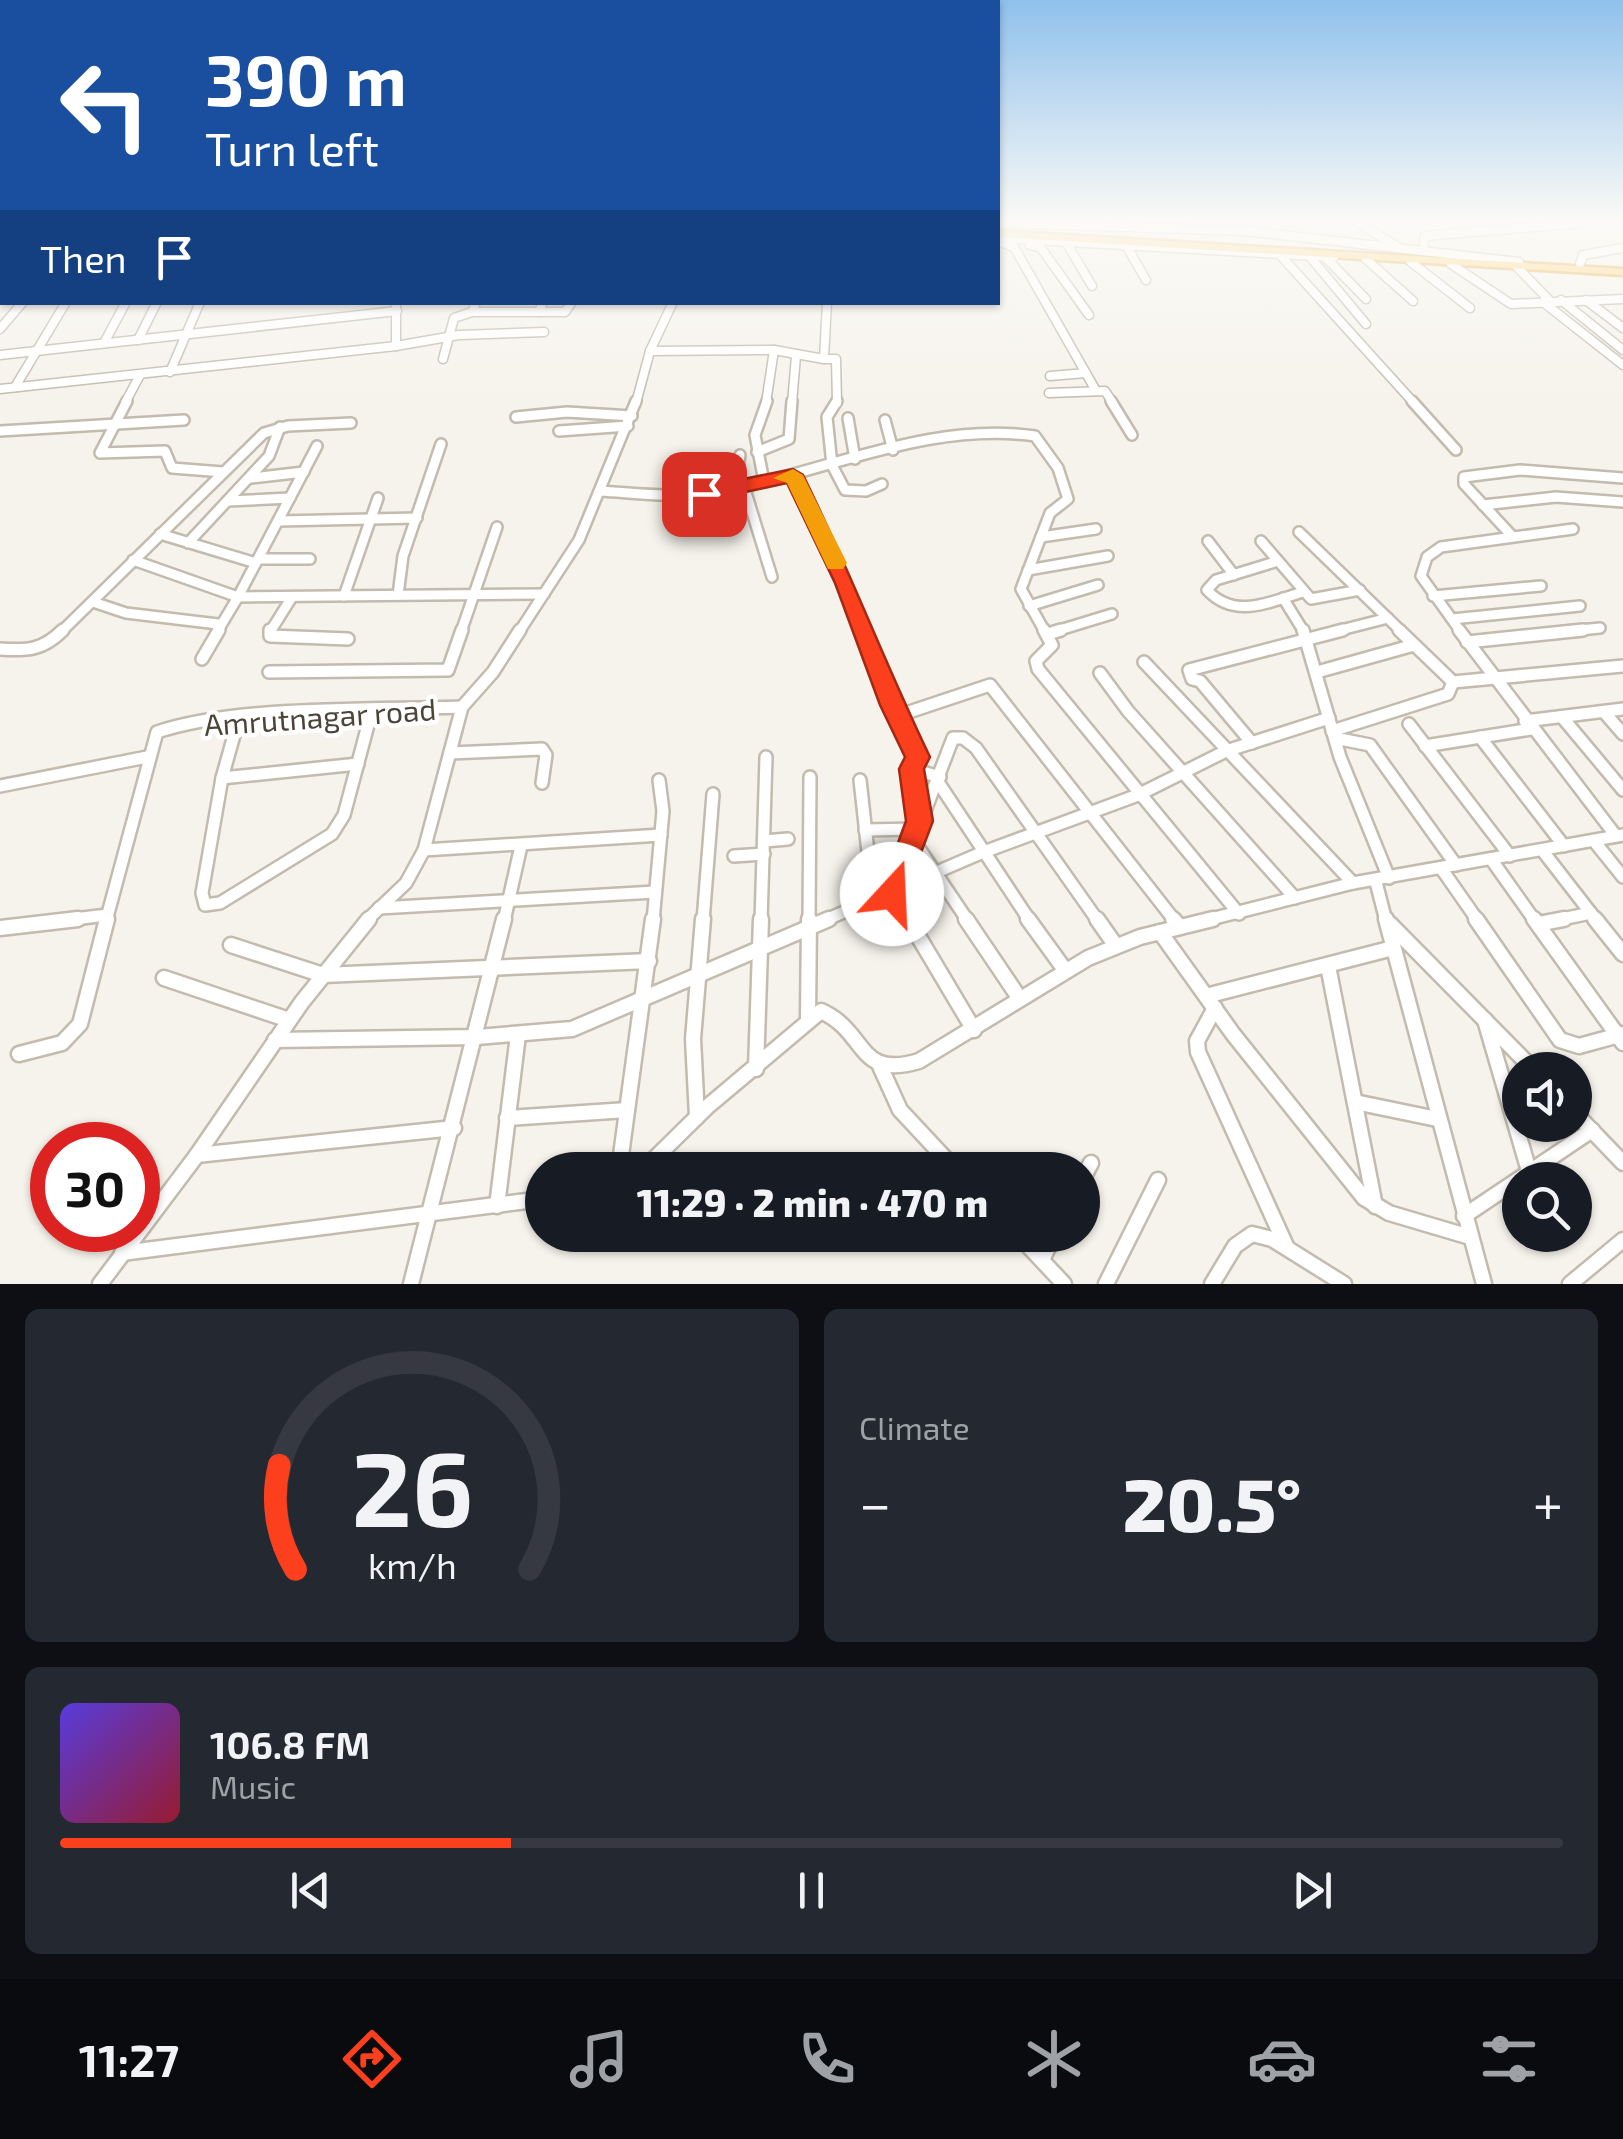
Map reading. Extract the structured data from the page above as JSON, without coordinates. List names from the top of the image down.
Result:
{
  "streets": {
    "street": ["Amrutnagar road"]
  },
  "page": {
    "turn": ["390 m", "Turn left"],
    "then": "Then",
    "limit": "30",
    "trip": "11:29 · 2 min · 470 m",
    "tile": "Climate",
    "heat": ["−", "20.5°", "+"],
    "song": ["106.8 FM", "Music"],
    "tabs": "11:27",
    "gauge": ["26", "km/h"]
  }
}
